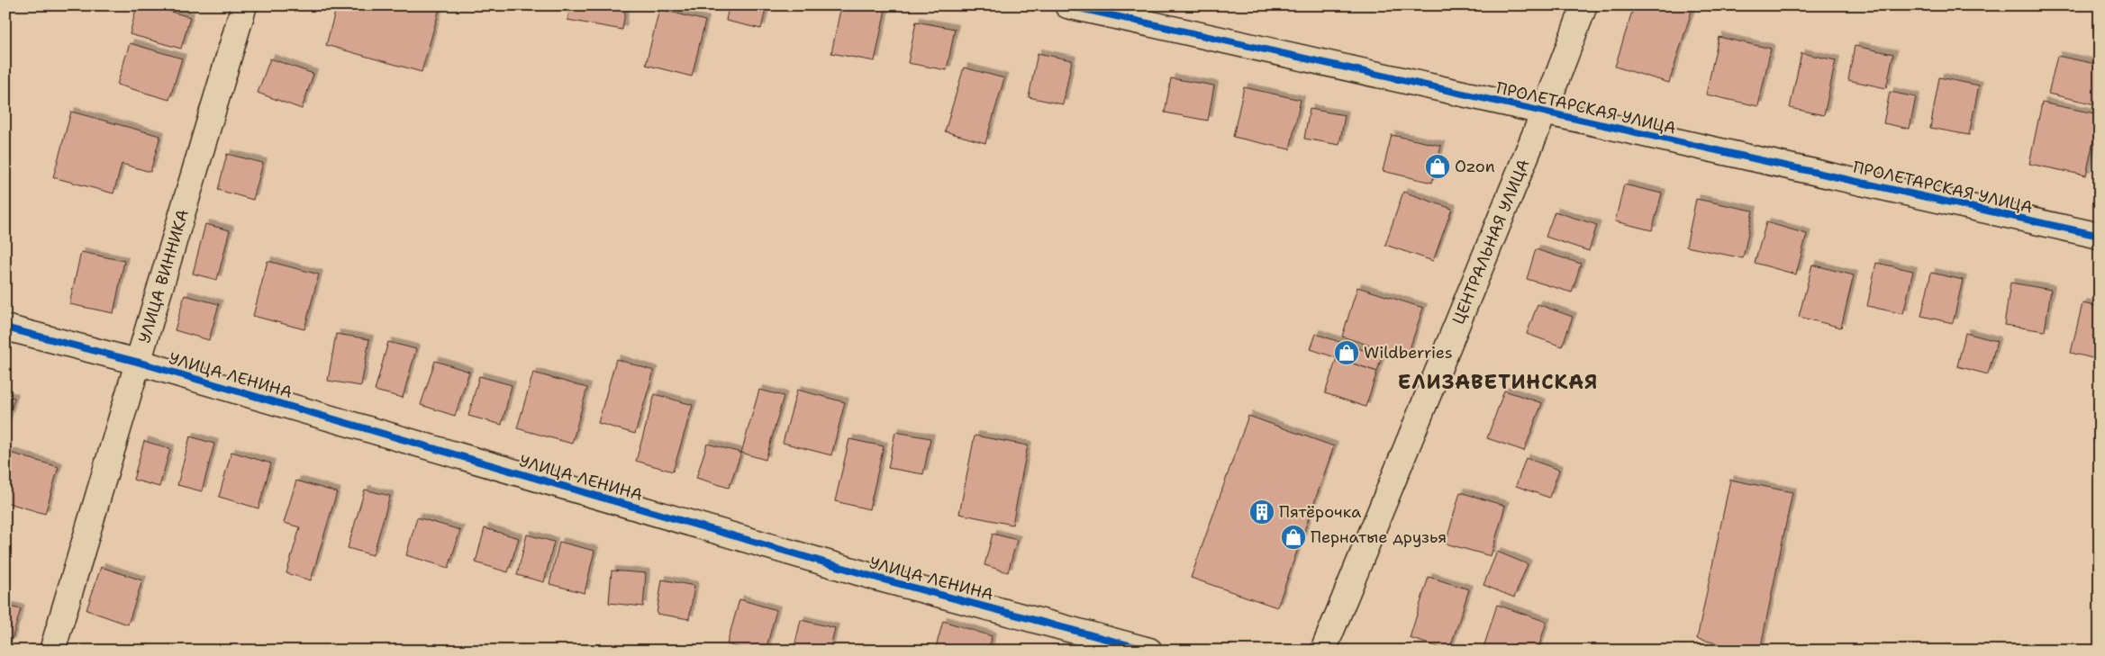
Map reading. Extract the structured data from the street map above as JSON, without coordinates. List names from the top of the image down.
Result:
{
  "streets": {
    "street": [
      "ПРОЛЕТАРСКАЯ УЛИЦА",
      "ЦЕНТРАЛЬНАЯ УЛИЦА",
      "УЛИЦА ВИННИКА",
      "УЛИЦА ЛЕНИНА"
    ]
  },
  "crossings": [
    ["ПРОЛЕТАРСКАЯ УЛИЦА", "ЦЕНТРАЛЬНАЯ УЛИЦА"],
    ["УЛИЦА ВИННИКА", "УЛИЦА ЛЕНИНА"]
  ],
  "districts": ["ЕЛИЗАВЕТИНСКАЯ"],
  "places": {
    "shop": ["Ozon", "Wildberries", "Пернатые друзья"],
    "building": ["Пятёрочка"]
  }
}
